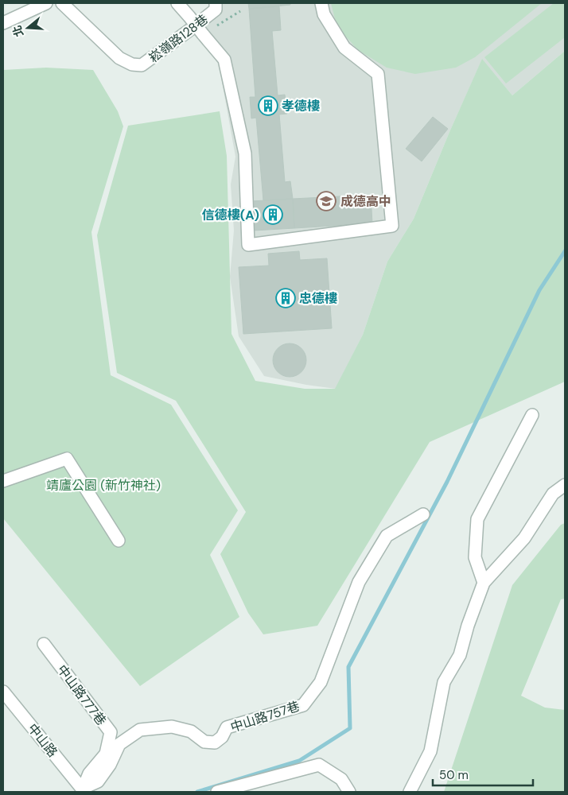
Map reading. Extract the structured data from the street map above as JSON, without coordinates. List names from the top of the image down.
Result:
{
  "streets": {
    "street": [
      "崧嶺路128巷",
      "中山路777巷",
      "中山路757巷",
      "中山路"
    ]
  },
  "crossings": [
    ["中山路777巷", "中山路757巷"],
    ["中山路777巷", "中山路"],
    ["中山路757巷", "中山路"]
  ],
  "parks": ["靖廬公園 (新竹神社)"],
  "places": {
    "building": ["孝德樓", "信德樓(A)", "忠德樓"],
    "school or university": ["成德高中"]
  },
  "scale_bar": "50 m",
  "north": "left"
}
